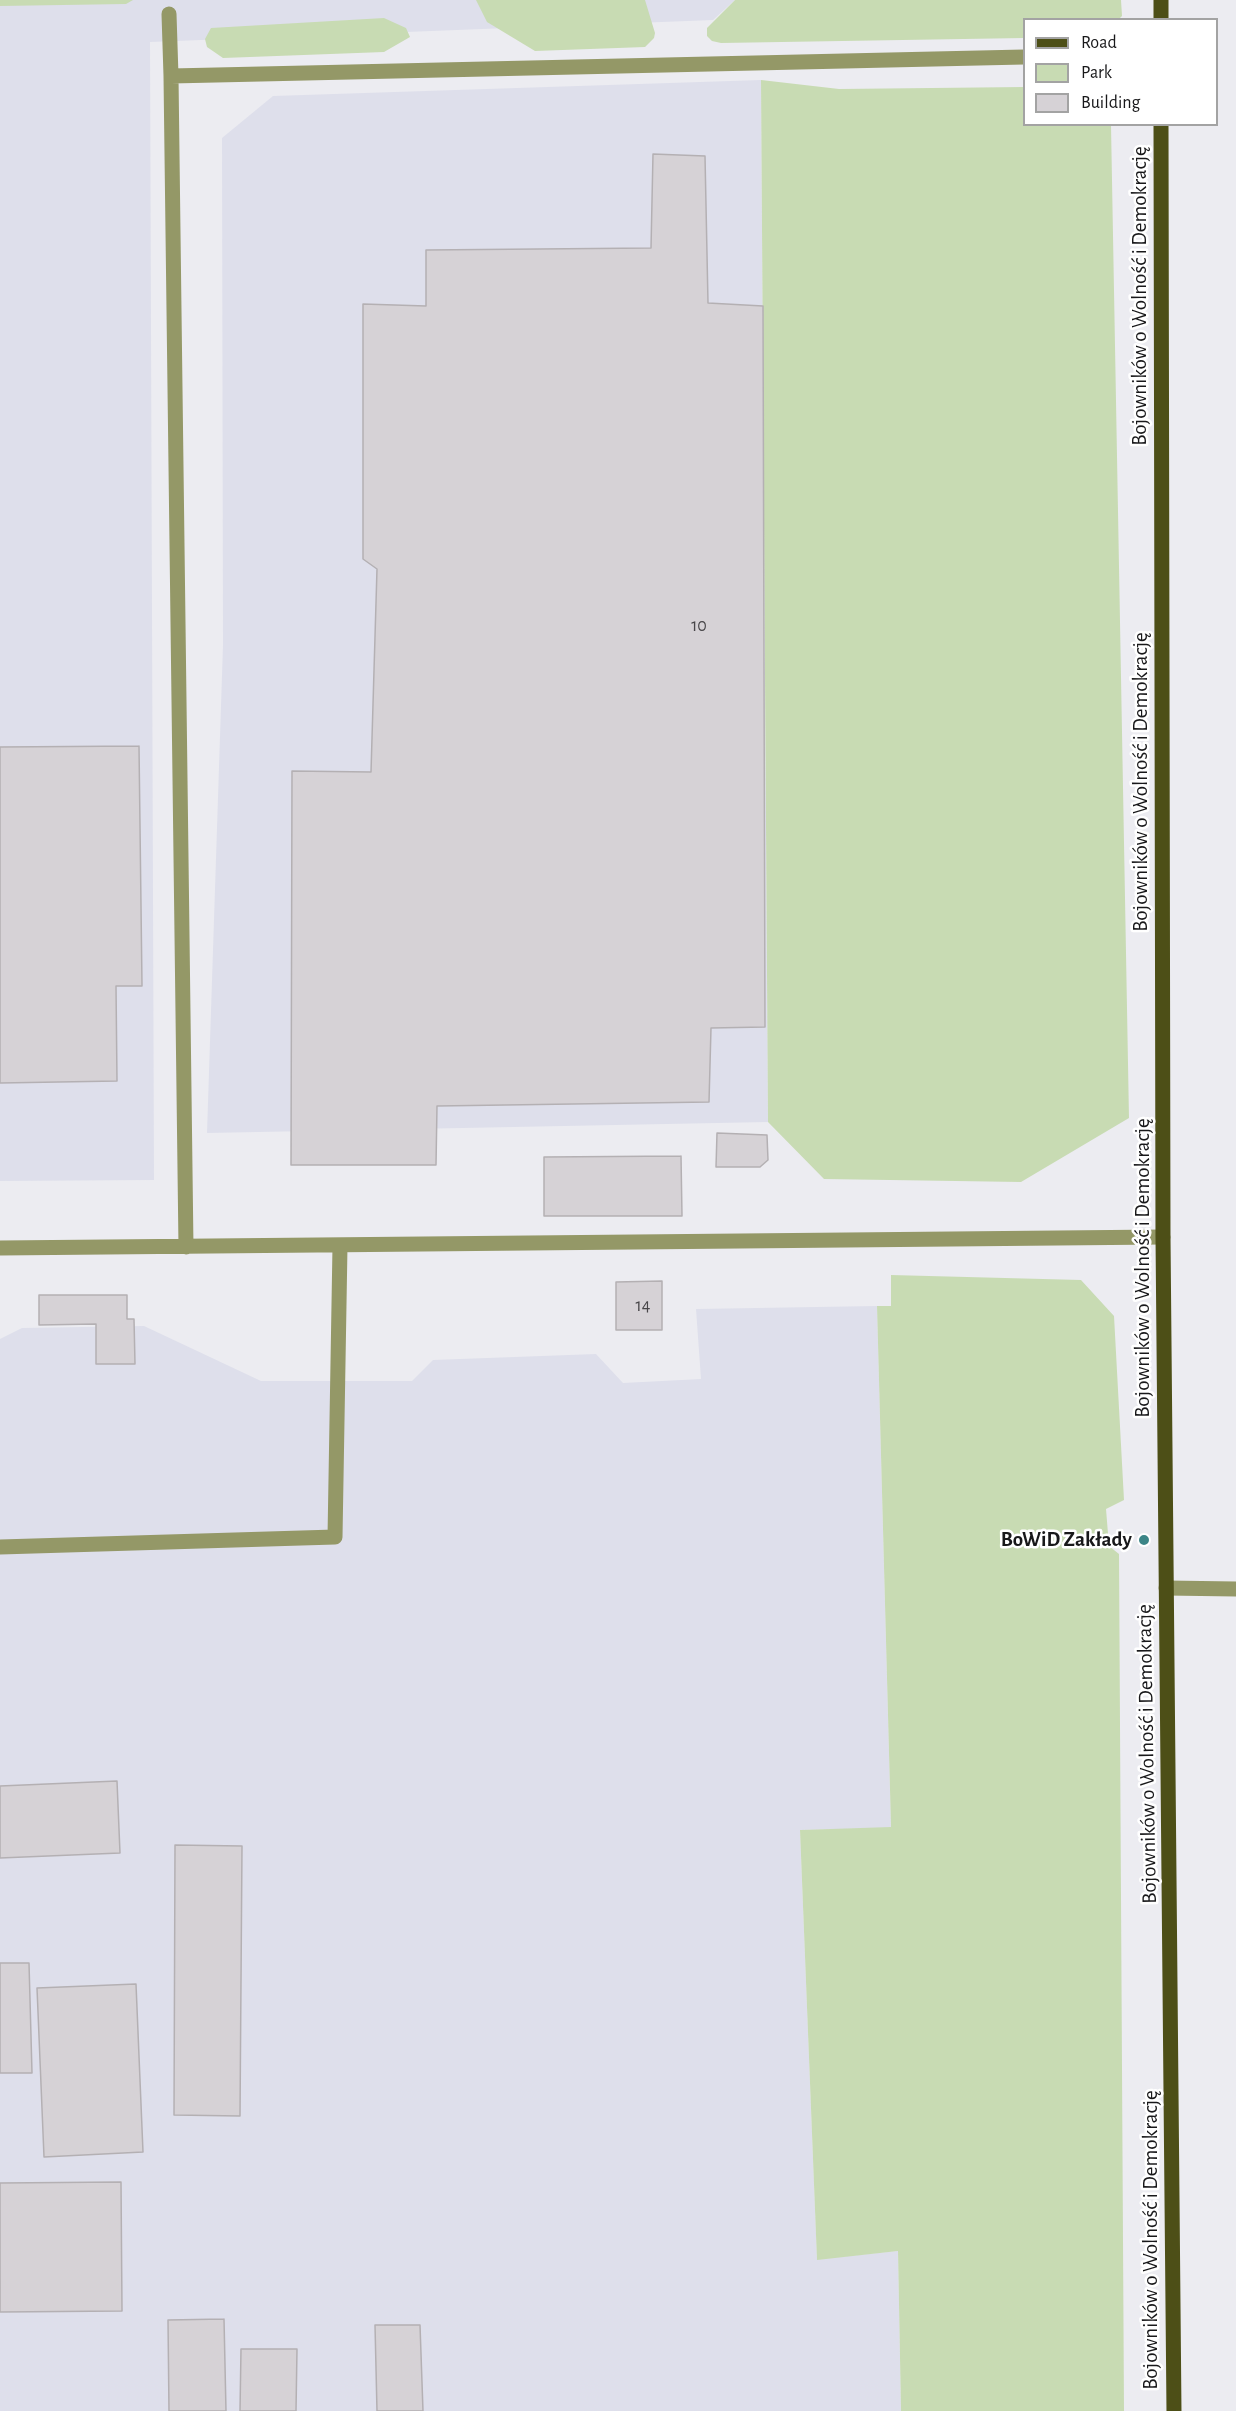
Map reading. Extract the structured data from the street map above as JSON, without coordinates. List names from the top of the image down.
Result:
{
  "streets": {
    "main road": ["Bojowników o Wolność i Demokrację"]
  },
  "places": ["BoWiD Zakłady"],
  "house_numbers": ["10", "14"],
  "legend": ["Road", "Park", "Building"]
}
